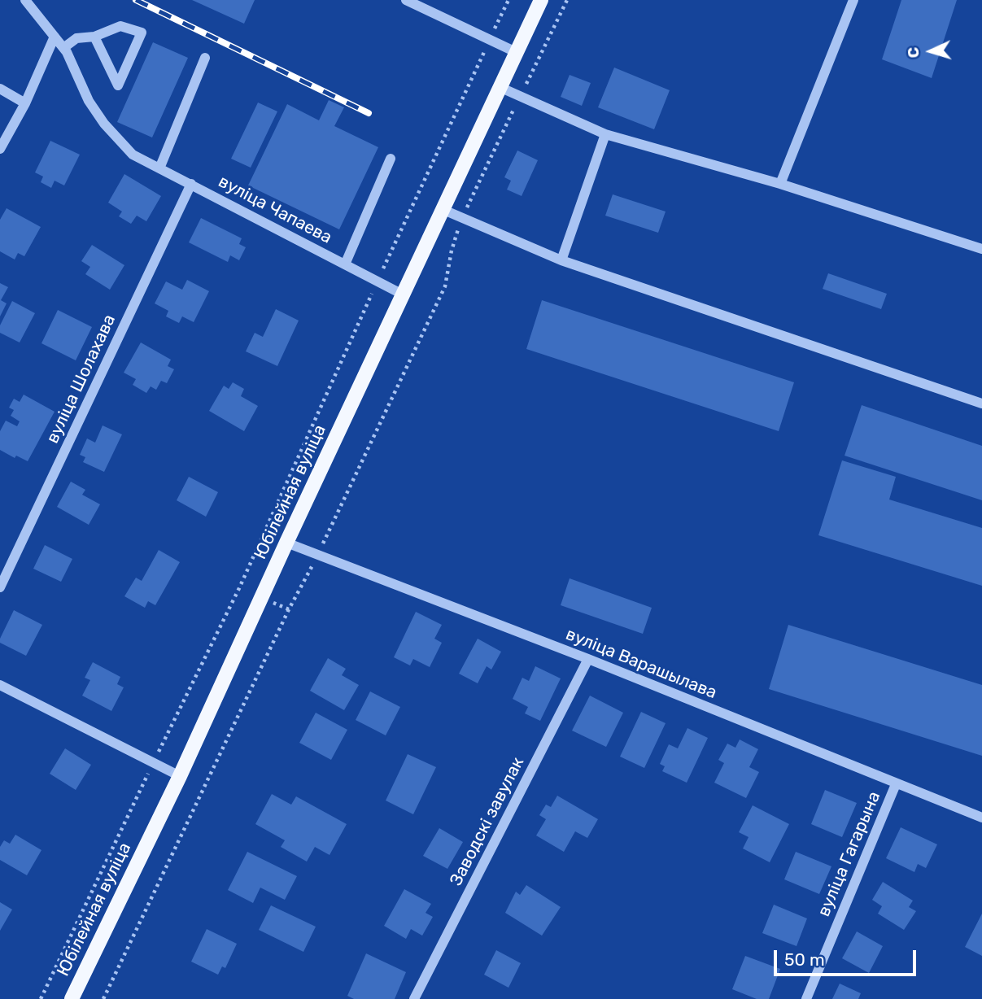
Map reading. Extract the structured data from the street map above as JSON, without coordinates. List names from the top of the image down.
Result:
{
  "streets": {
    "main road": ["Юбілейная вуліца"],
    "street": [
      "вуліца Чапаева",
      "вуліца Шолахава",
      "вуліца Варашылава",
      "Заводскі завулак",
      "вуліца Гагарына"
    ]
  },
  "crossings": [
    ["вуліца Чапаева", "вуліца Шолахава"],
    ["вуліца Чапаева", "Юбілейная вуліца"],
    ["Юбілейная вуліца", "вуліца Варашылава"],
    ["вуліца Варашылава", "Заводскі завулак"],
    ["вуліца Варашылава", "вуліца Гагарына"]
  ],
  "scale_bar": "50 m",
  "north": "left"
}
